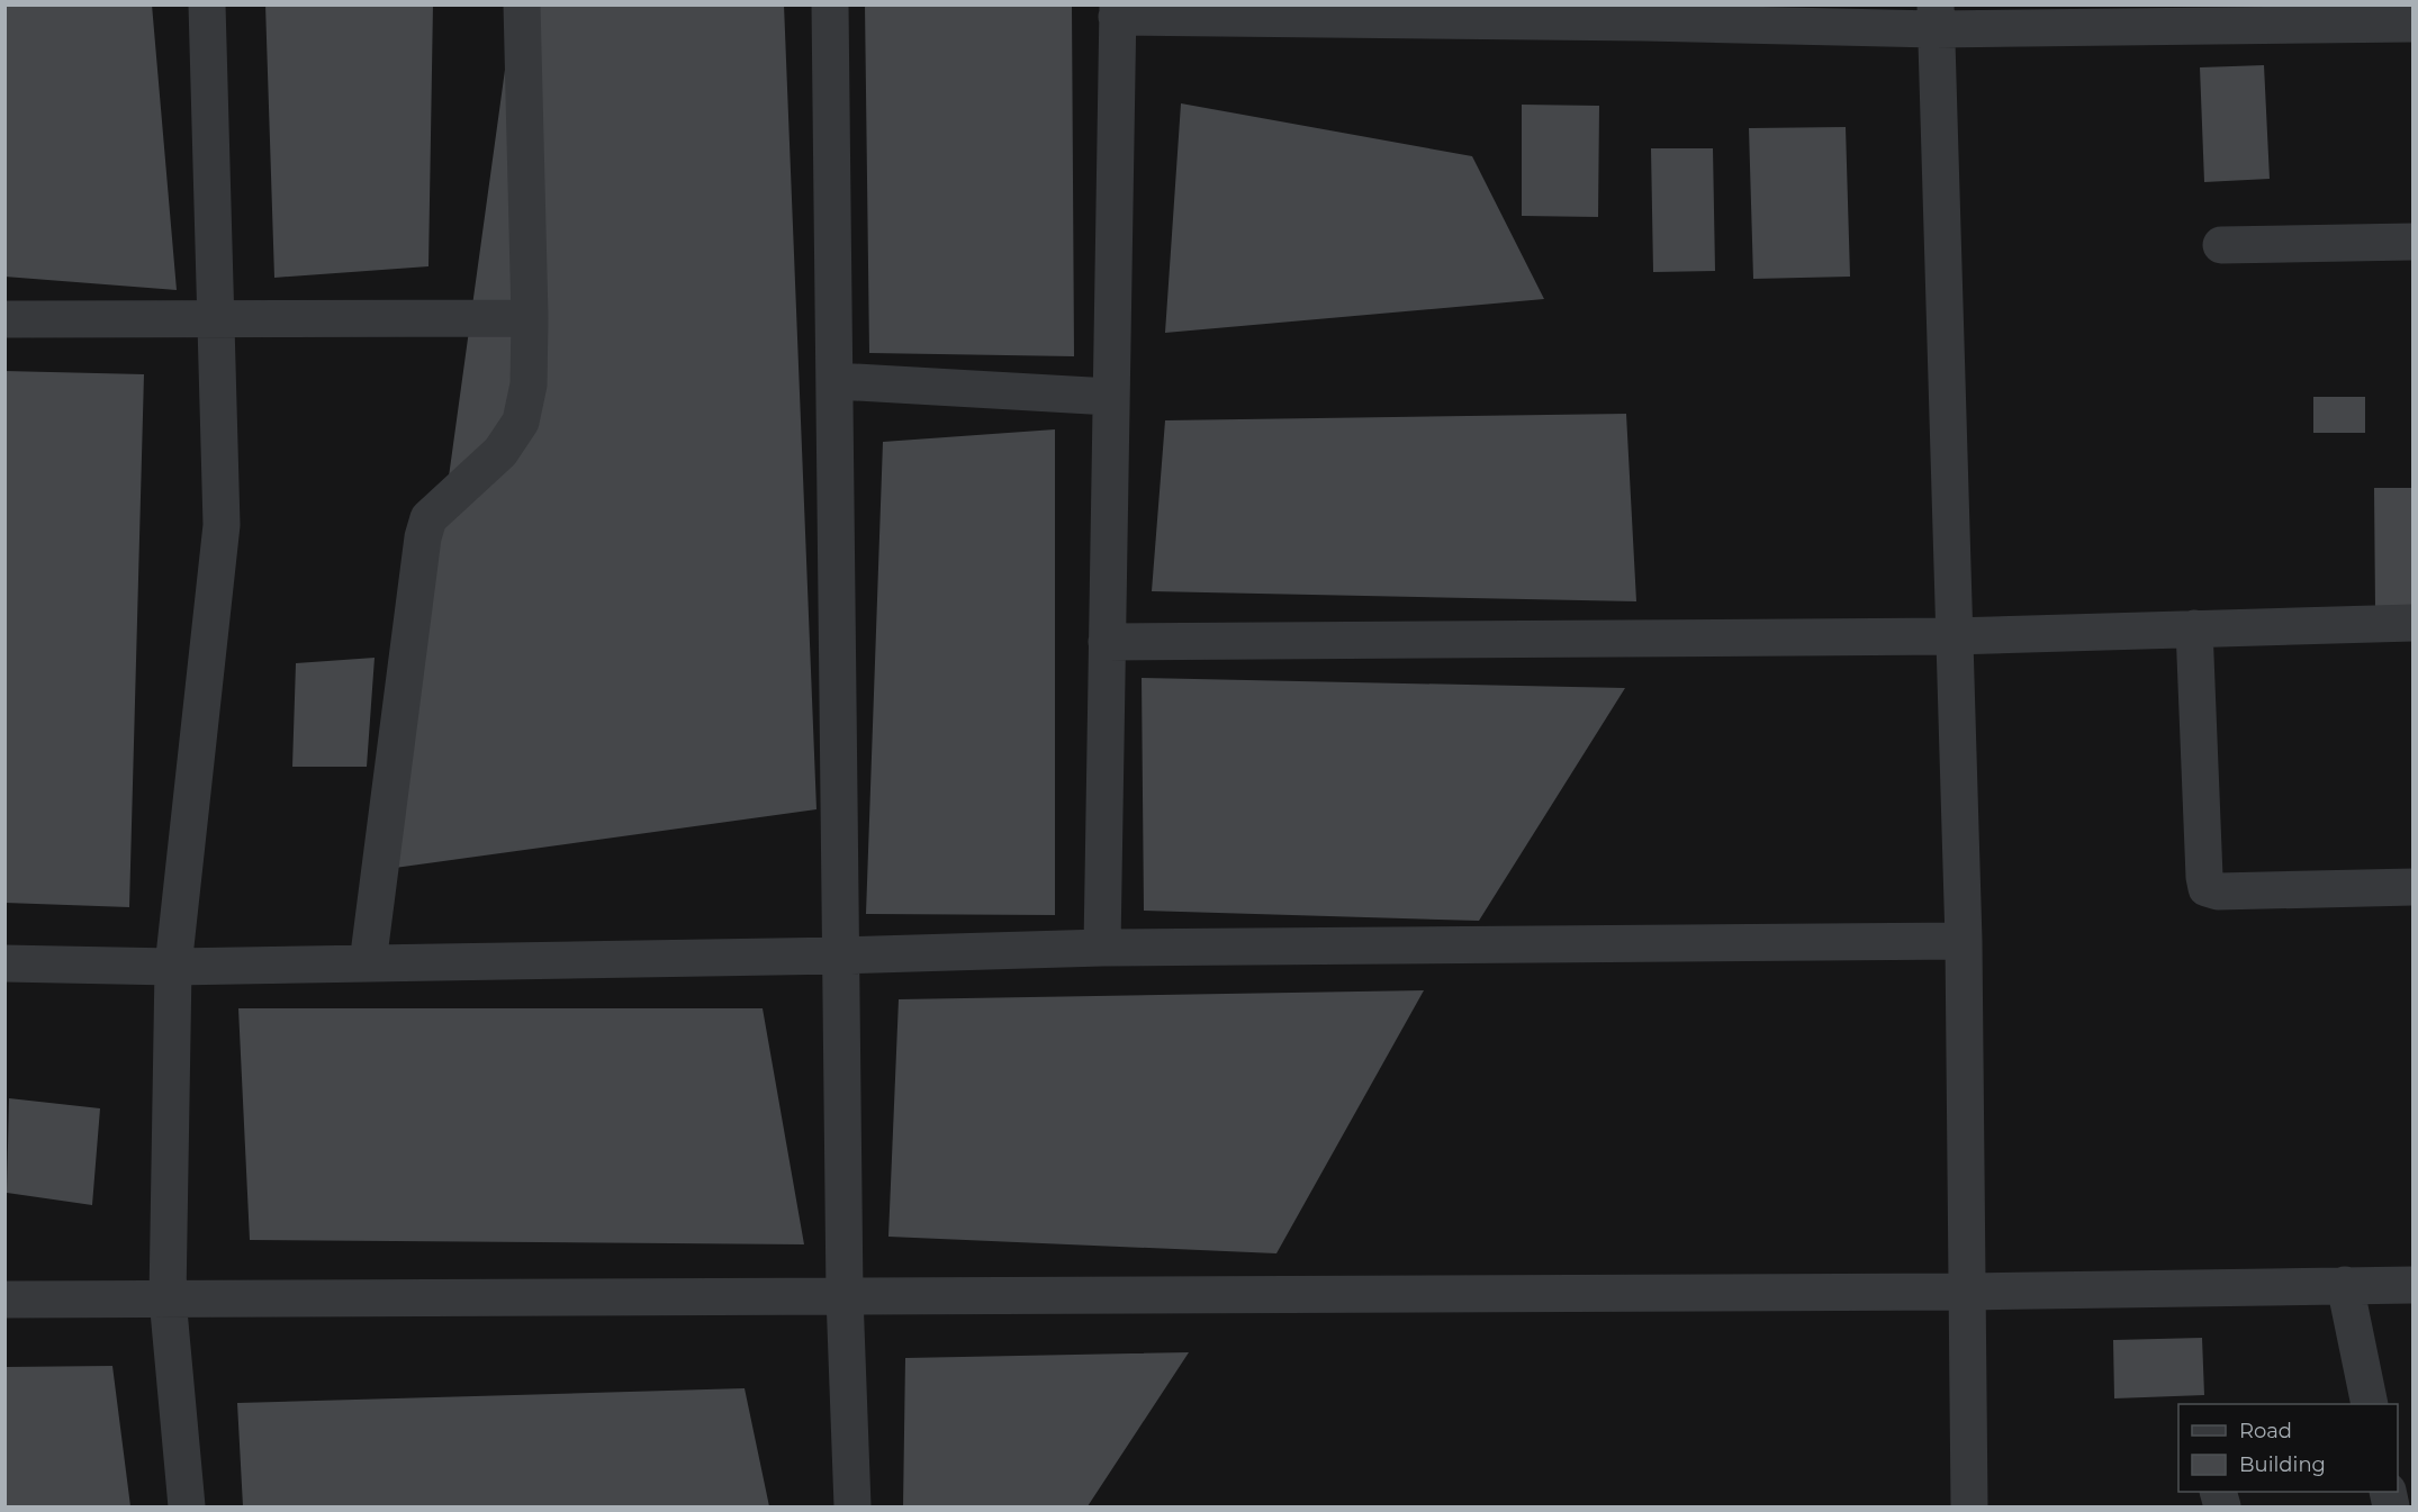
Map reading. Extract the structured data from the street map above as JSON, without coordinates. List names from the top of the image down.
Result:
{
  "legend": ["Road", "Building"]
}
